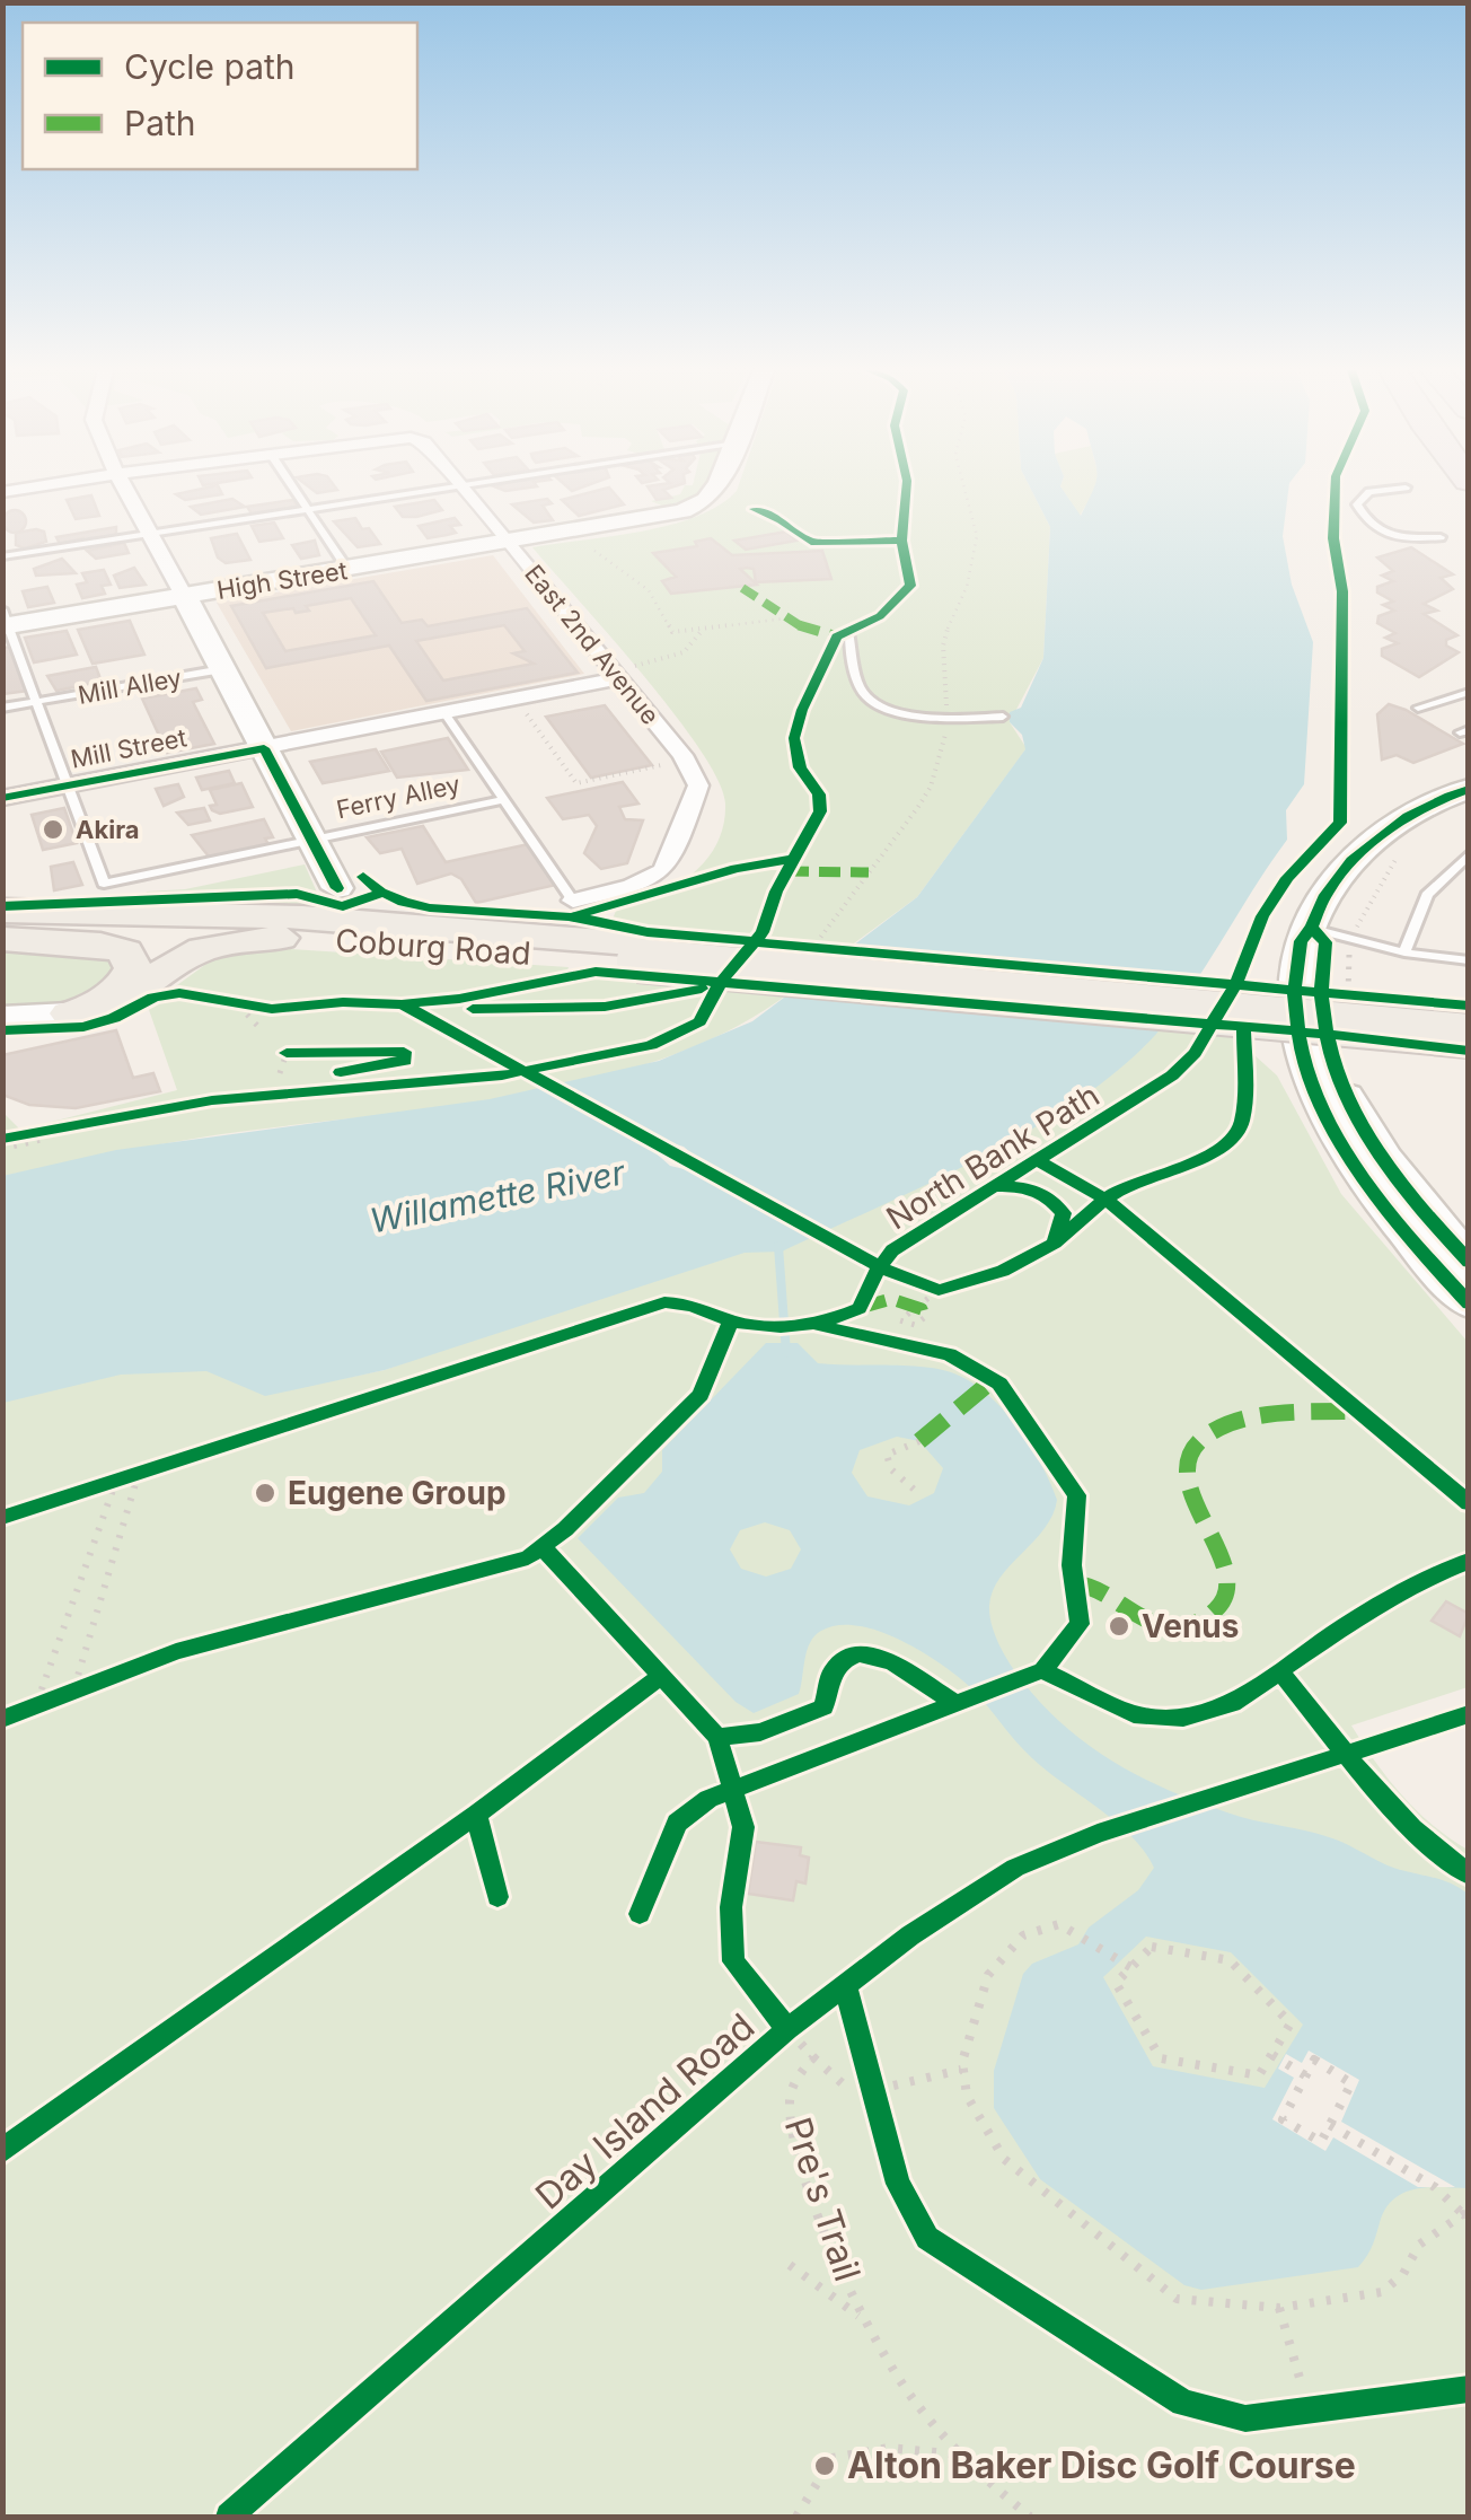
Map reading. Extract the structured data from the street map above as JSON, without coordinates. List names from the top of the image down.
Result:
{
  "streets": {
    "main road": ["Coburg Road"],
    "street": ["High Street", "East 2nd Avenue", "Mill Street"],
    "lane": ["Mill Alley", "Ferry Alley", "Day Island Road"],
    "path": ["Pre's Trail"],
    "cycle path": ["North Bank Path"]
  },
  "crossings": [
    ["High Street", "East 2nd Avenue"],
    ["East 2nd Avenue", "Mill Street"],
    ["Mill Street", "Ferry Alley"],
    ["Day Island Road", "Pre's Trail"]
  ],
  "water": ["Willamette River"],
  "places": [
    "Akira",
    "Eugene Group",
    "Venus",
    "Alton Baker Disc Golf Course"
  ],
  "legend": ["Cycle path", "Path"]
}
